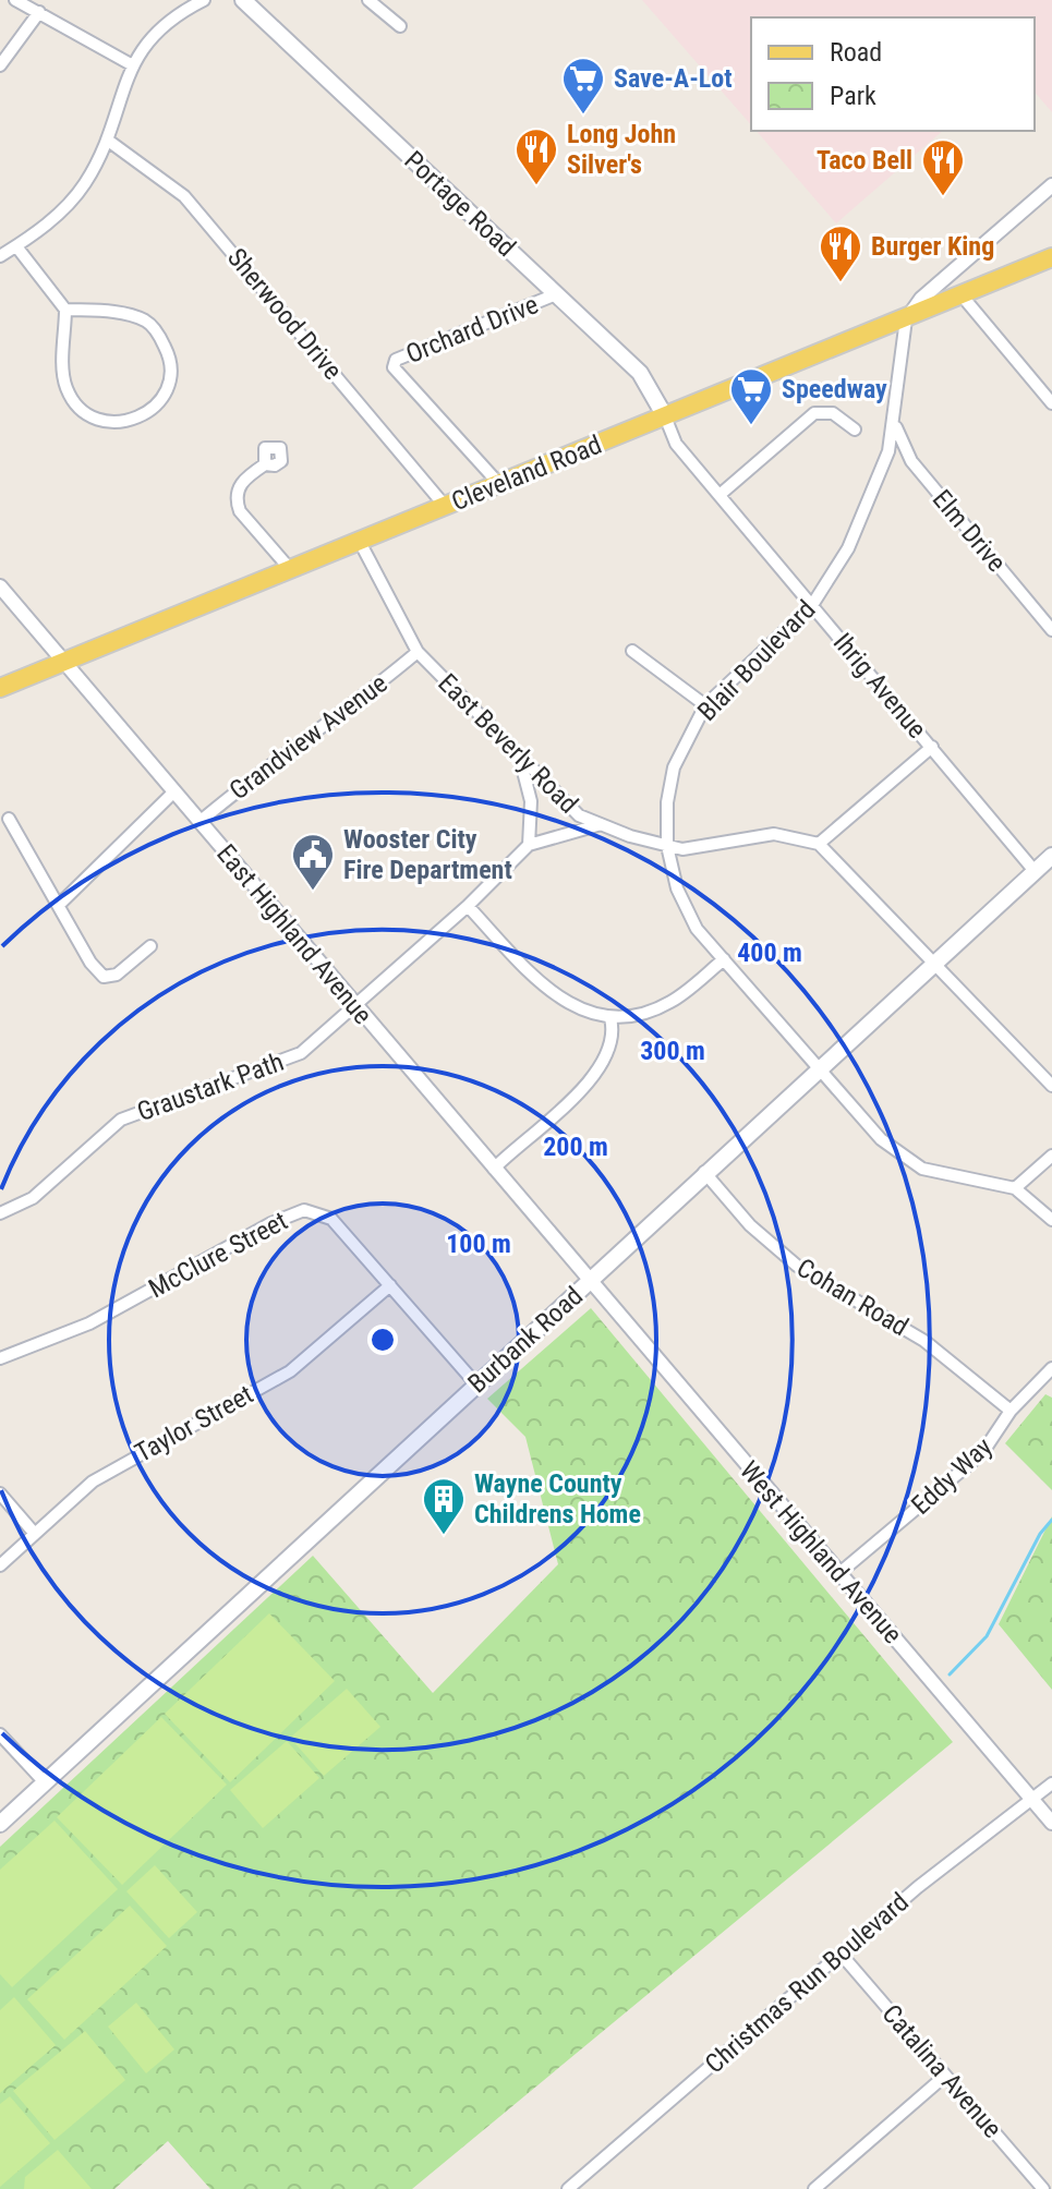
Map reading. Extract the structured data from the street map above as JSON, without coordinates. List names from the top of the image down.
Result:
{
  "streets": {
    "main road": ["Portage Road", "Cleveland Road", "Burbank Road"],
    "street": [
      "Sherwood Drive",
      "Orchard Drive",
      "Elm Drive",
      "Blair Boulevard",
      "Ihrig Avenue",
      "Grandview Avenue",
      "East Beverly Road",
      "East Highland Avenue",
      "Graustark Path",
      "McClure Street",
      "Cohan Road",
      "Taylor Street",
      "Eddy Way",
      "West Highland Avenue",
      "Christmas Run Boulevard",
      "Catalina Avenue"
    ]
  },
  "crossings": [
    ["Portage Road", "Orchard Drive"],
    ["Portage Road", "Cleveland Road"],
    ["Portage Road", "Ihrig Avenue"],
    ["Sherwood Drive", "Cleveland Road"],
    ["Orchard Drive", "Cleveland Road"],
    ["Cleveland Road", "Blair Boulevard"],
    ["Cleveland Road", "Ihrig Avenue"],
    ["Cleveland Road", "East Beverly Road"],
    ["Cleveland Road", "East Highland Avenue"],
    ["Elm Drive", "Blair Boulevard"],
    ["Blair Boulevard", "Ihrig Avenue"],
    ["Blair Boulevard", "East Beverly Road"],
    ["Blair Boulevard", "Burbank Road"],
    ["Ihrig Avenue", "Burbank Road"],
    ["Grandview Avenue", "East Beverly Road"],
    ["Grandview Avenue", "East Highland Avenue"],
    ["East Beverly Road", "Graustark Path"],
    ["East Highland Avenue", "Graustark Path"],
    ["East Highland Avenue", "Burbank Road"],
    ["East Highland Avenue", "West Highland Avenue"],
    ["McClure Street", "Burbank Road"],
    ["McClure Street", "Taylor Street"],
    ["Cohan Road", "Burbank Road"],
    ["Cohan Road", "Eddy Way"],
    ["Burbank Road", "West Highland Avenue"],
    ["Eddy Way", "West Highland Avenue"],
    ["West Highland Avenue", "Christmas Run Boulevard"],
    ["Christmas Run Boulevard", "Catalina Avenue"]
  ],
  "places": {
    "supermarket": ["Save-A-Lot", "Speedway"],
    "restaurant": ["Long John Silver's", "Taco Bell", "Burger King"],
    "public building": ["Wooster City Fire Department"],
    "building": ["Wayne County Childrens Home"]
  },
  "legend": ["Road", "Park"],
  "rings": [
    "400 m",
    "300 m",
    "200 m",
    "100 m"
  ]
}
